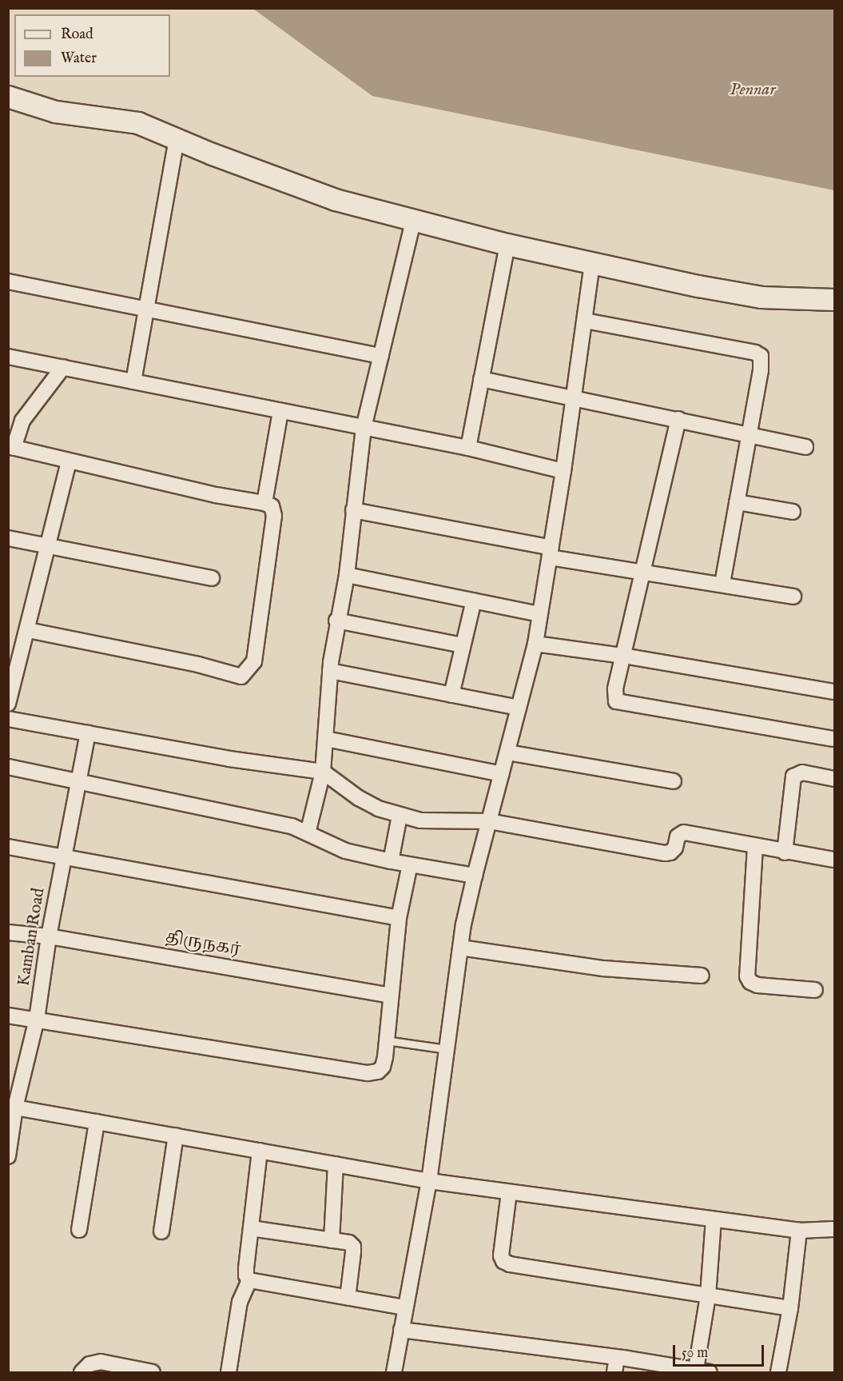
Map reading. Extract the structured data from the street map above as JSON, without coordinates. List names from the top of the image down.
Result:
{
  "streets": {
    "street": ["Kamban Road", "திருநகர்"]
  },
  "crossings": [
    ["Kamban Road", "திருநகர்"]
  ],
  "water": ["Pennar"],
  "legend": ["Road", "Water"],
  "scale_bar": "50 m"
}
